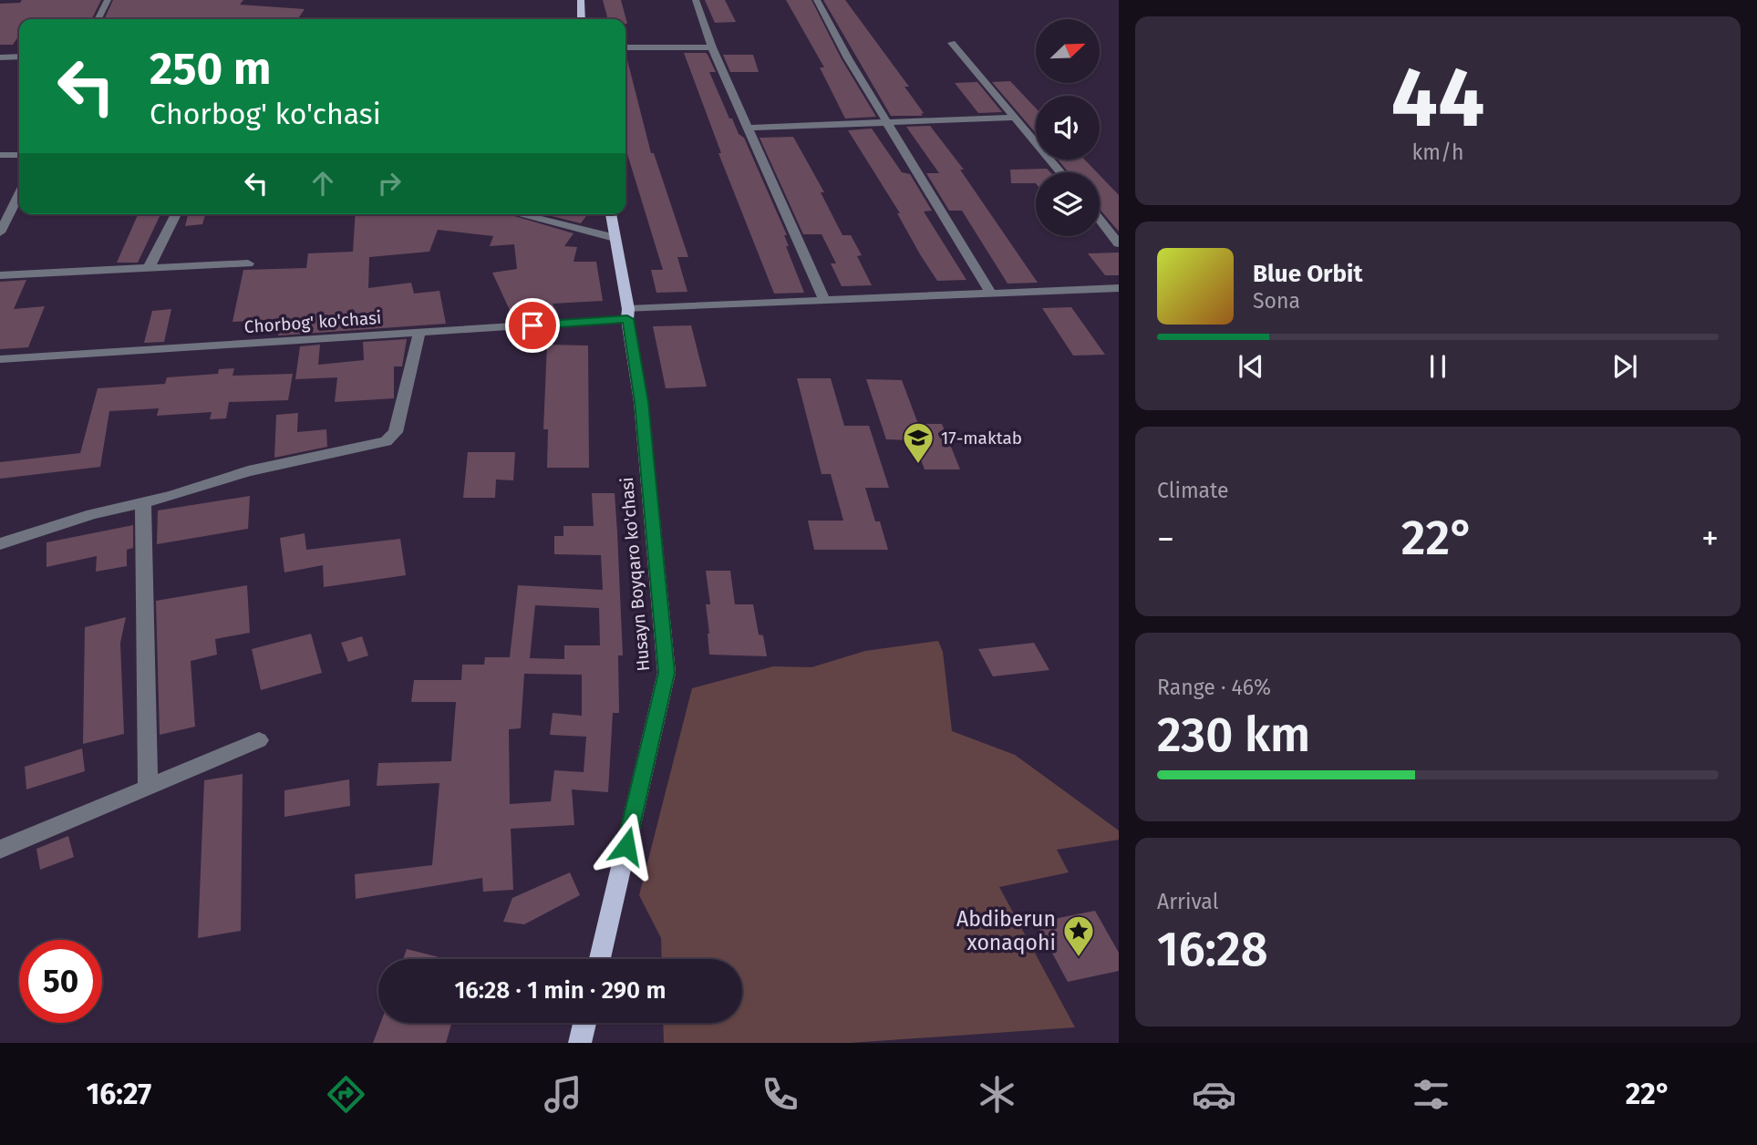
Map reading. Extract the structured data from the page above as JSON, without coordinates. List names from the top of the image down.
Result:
{
  "streets": {
    "main road": ["Husayn Boyqaro ko'chasi"],
    "street": ["Сhorbog' ko'chasi"]
  },
  "crossings": [
    ["Сhorbog' ko'chasi", "Husayn Boyqaro ko'chasi"]
  ],
  "places": {
    "school or university": ["17-maktab"],
    "place": ["Abdiberun xonaqohi"]
  },
  "north": "top right",
  "page": {
    "tile": [
      ["44", "km/h"],
      "Climate",
      ["Range · 46%", "230 km"],
      ["Arrival", "16:28"]
    ],
    "turn": ["250 m", "Сhorbog' ko'chasi"],
    "song": ["Blue Orbit", "Sona"],
    "heat": ["−", "22°", "+"],
    "limit": "50",
    "trip": "16:28 · 1 min · 290 m",
    "tabs": ["16:27", "22°"]
  }
}
